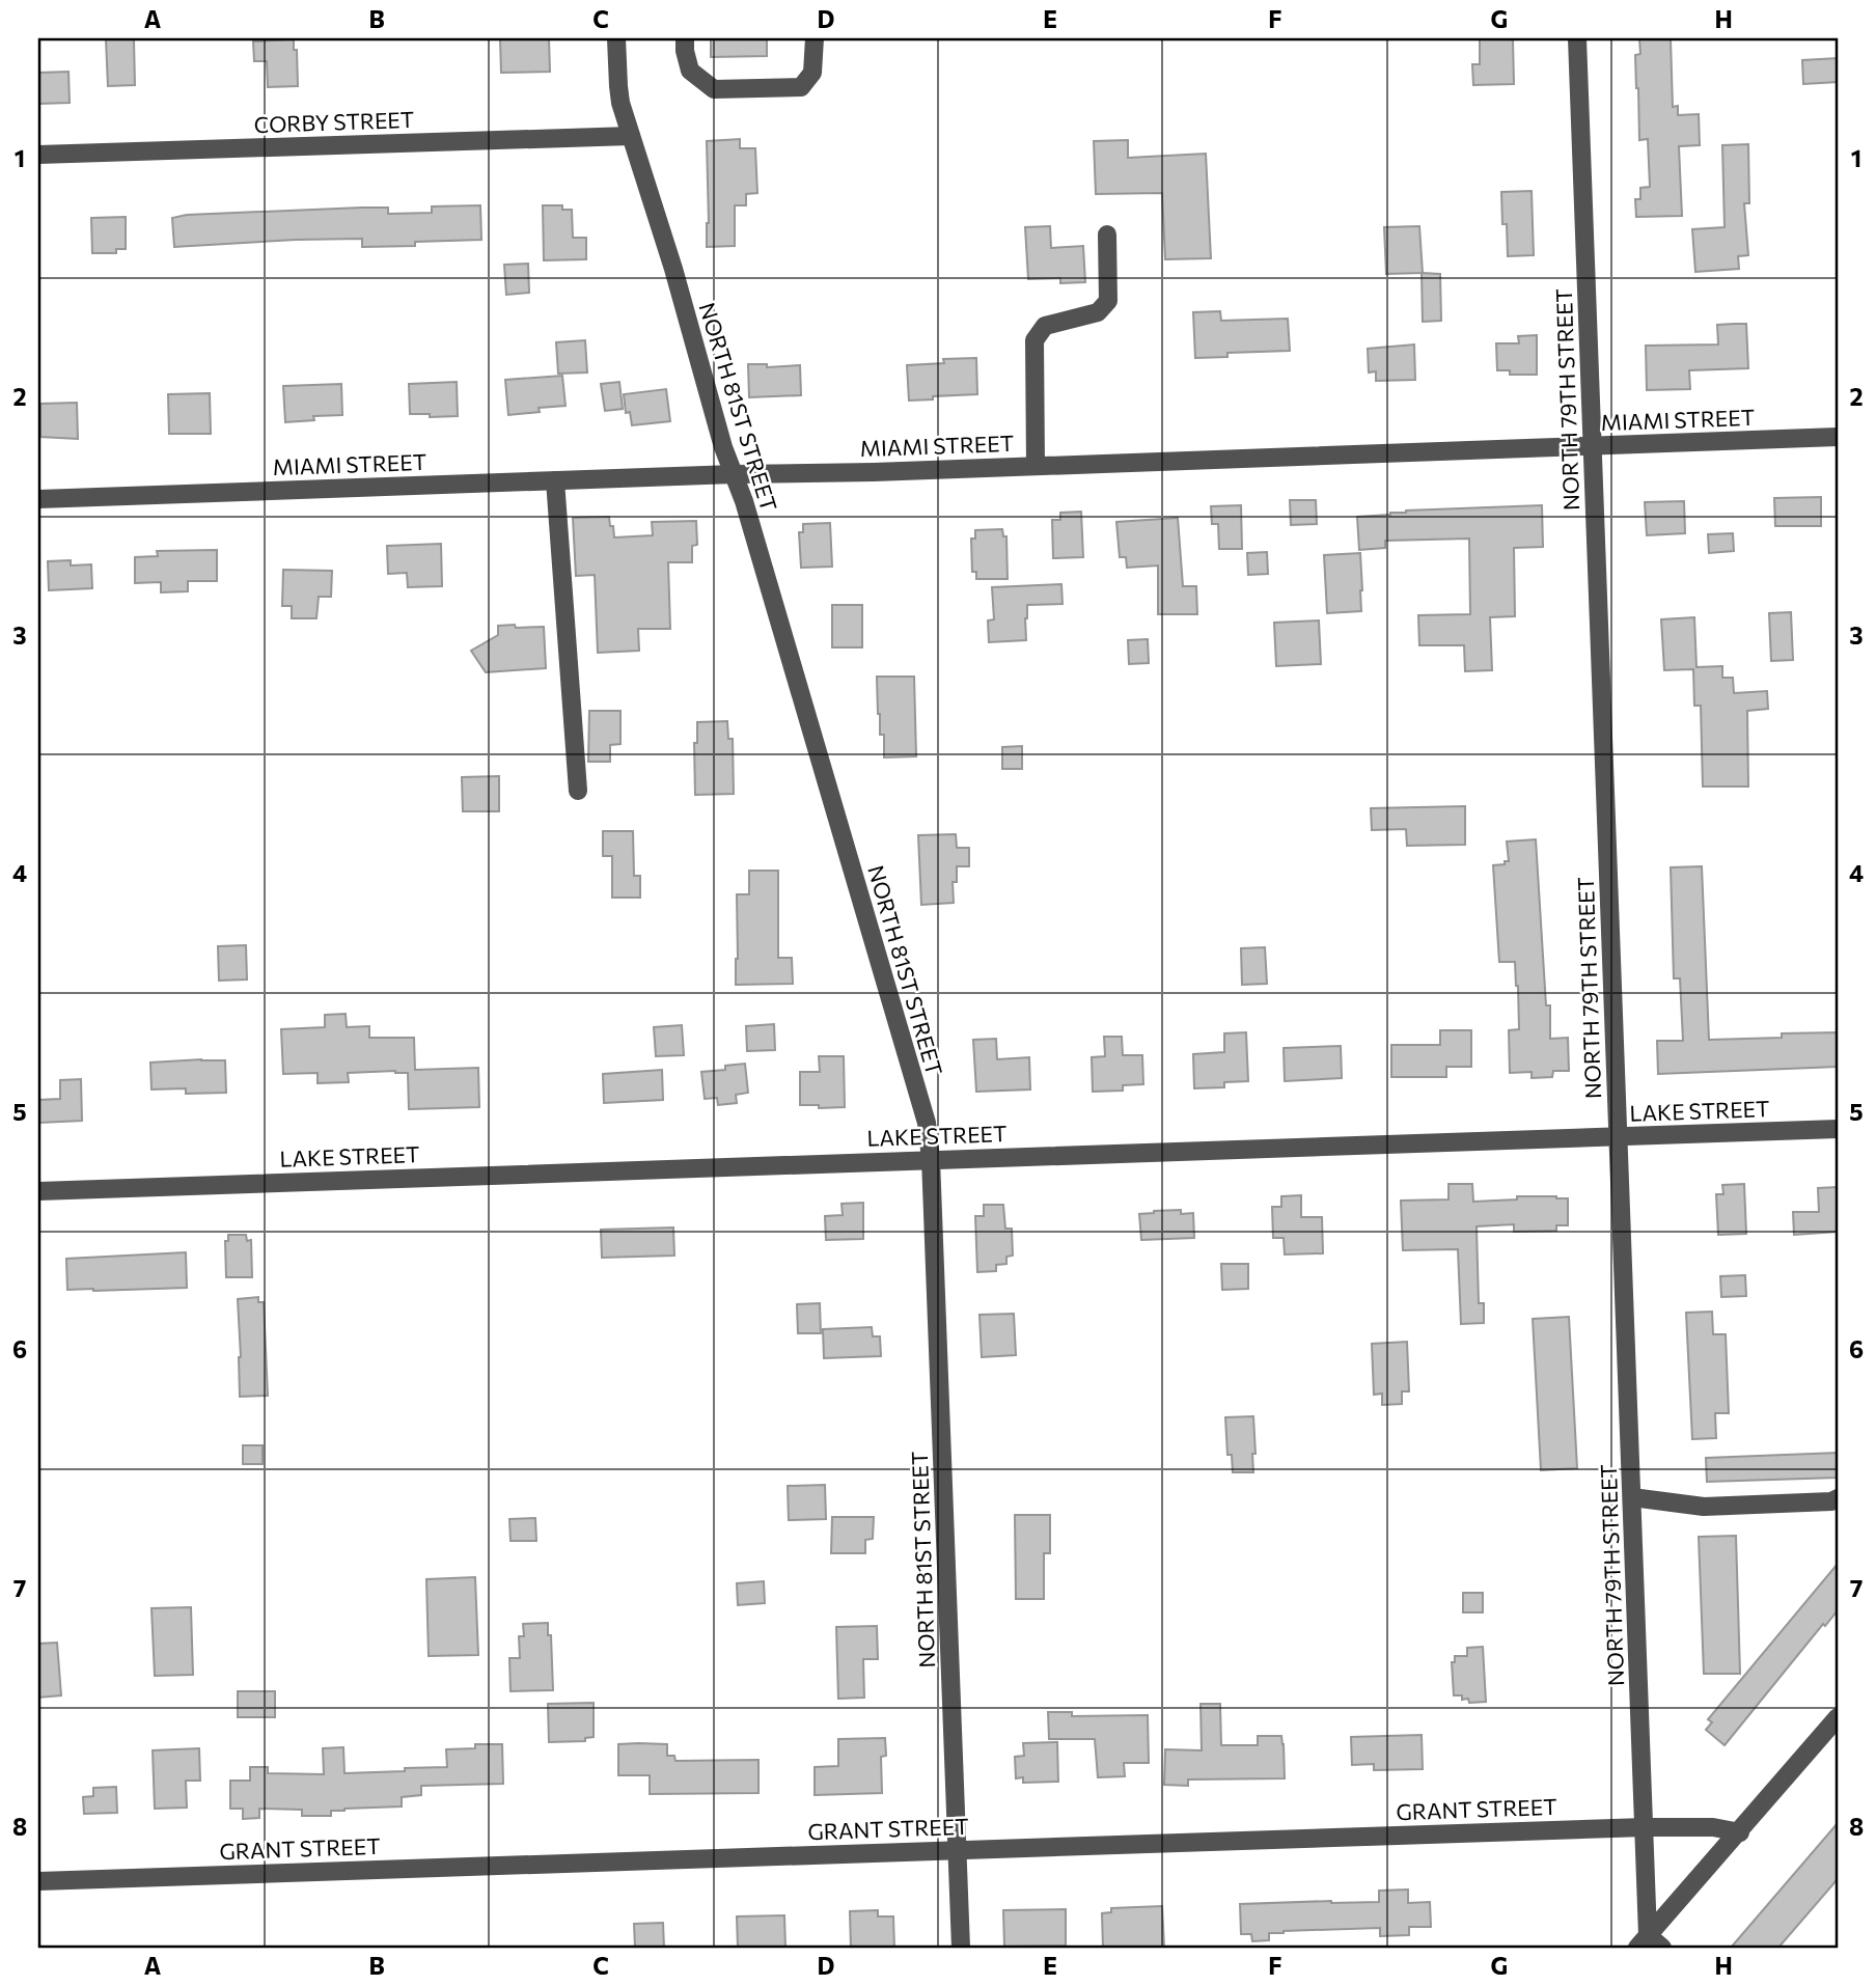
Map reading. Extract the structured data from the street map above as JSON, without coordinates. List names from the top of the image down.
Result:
{
  "streets": {
    "street": [
      "CORBY STREET",
      "NORTH 79TH STREET",
      "NORTH 81ST STREET",
      "MIAMI STREET",
      "LAKE STREET",
      "GRANT STREET"
    ]
  },
  "crossings": [
    ["CORBY STREET", "NORTH 81ST STREET"],
    ["NORTH 79TH STREET", "MIAMI STREET"],
    ["NORTH 79TH STREET", "LAKE STREET"],
    ["NORTH 79TH STREET", "GRANT STREET"],
    ["NORTH 81ST STREET", "MIAMI STREET"],
    ["NORTH 81ST STREET", "LAKE STREET"],
    ["NORTH 81ST STREET", "GRANT STREET"]
  ],
  "grid": {
    "columns": [
      "A",
      "B",
      "C",
      "D",
      "E",
      "F",
      "G",
      "H"
    ],
    "rows": [
      "1",
      "2",
      "3",
      "4",
      "5",
      "6",
      "7",
      "8"
    ]
  }
}
